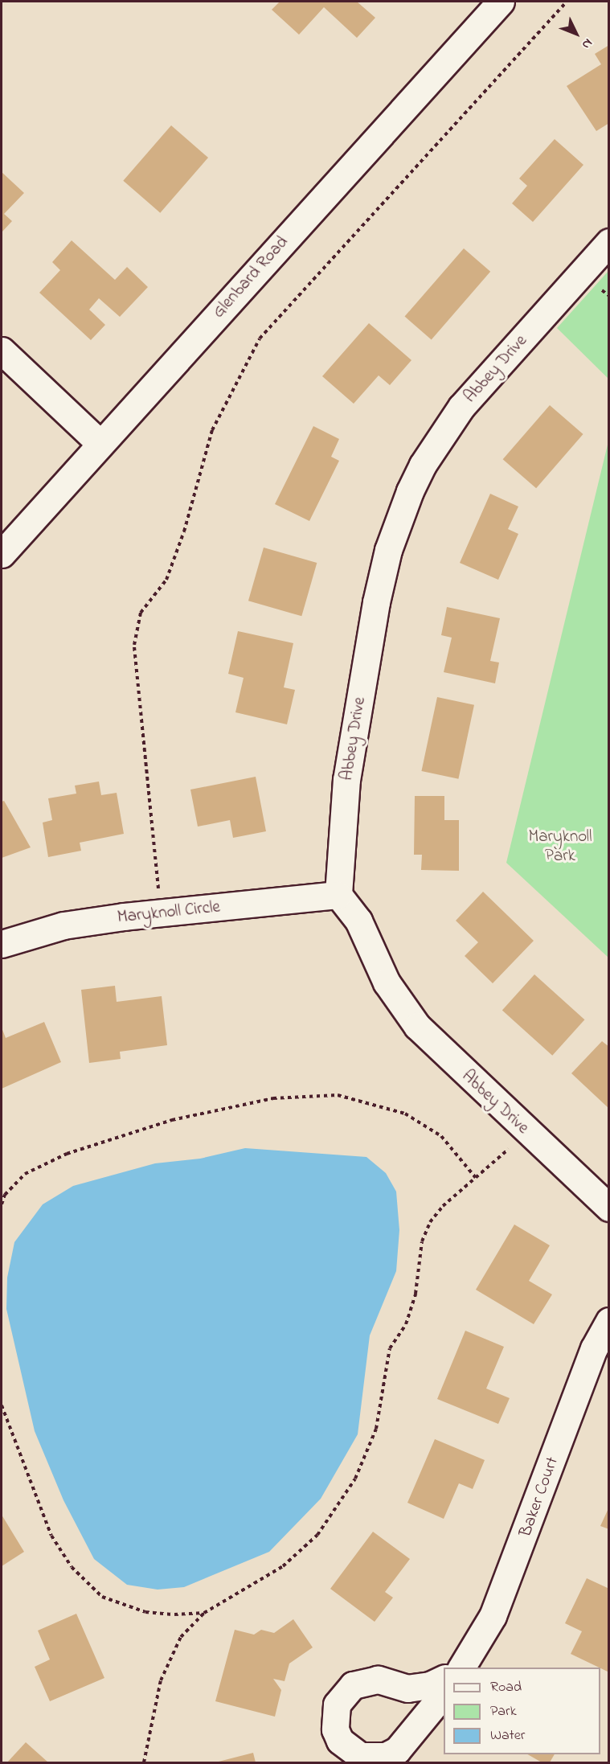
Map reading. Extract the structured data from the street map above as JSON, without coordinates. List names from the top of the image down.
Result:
{
  "streets": {
    "street": [
      "Glenbard Road",
      "Abbey Drive",
      "Maryknoll Circle",
      "Baker Court"
    ]
  },
  "crossings": [
    ["Abbey Drive", "Maryknoll Circle"]
  ],
  "parks": ["Maryknoll Park"],
  "legend": ["Road", "Park", "Water"],
  "north": "bottom right"
}
